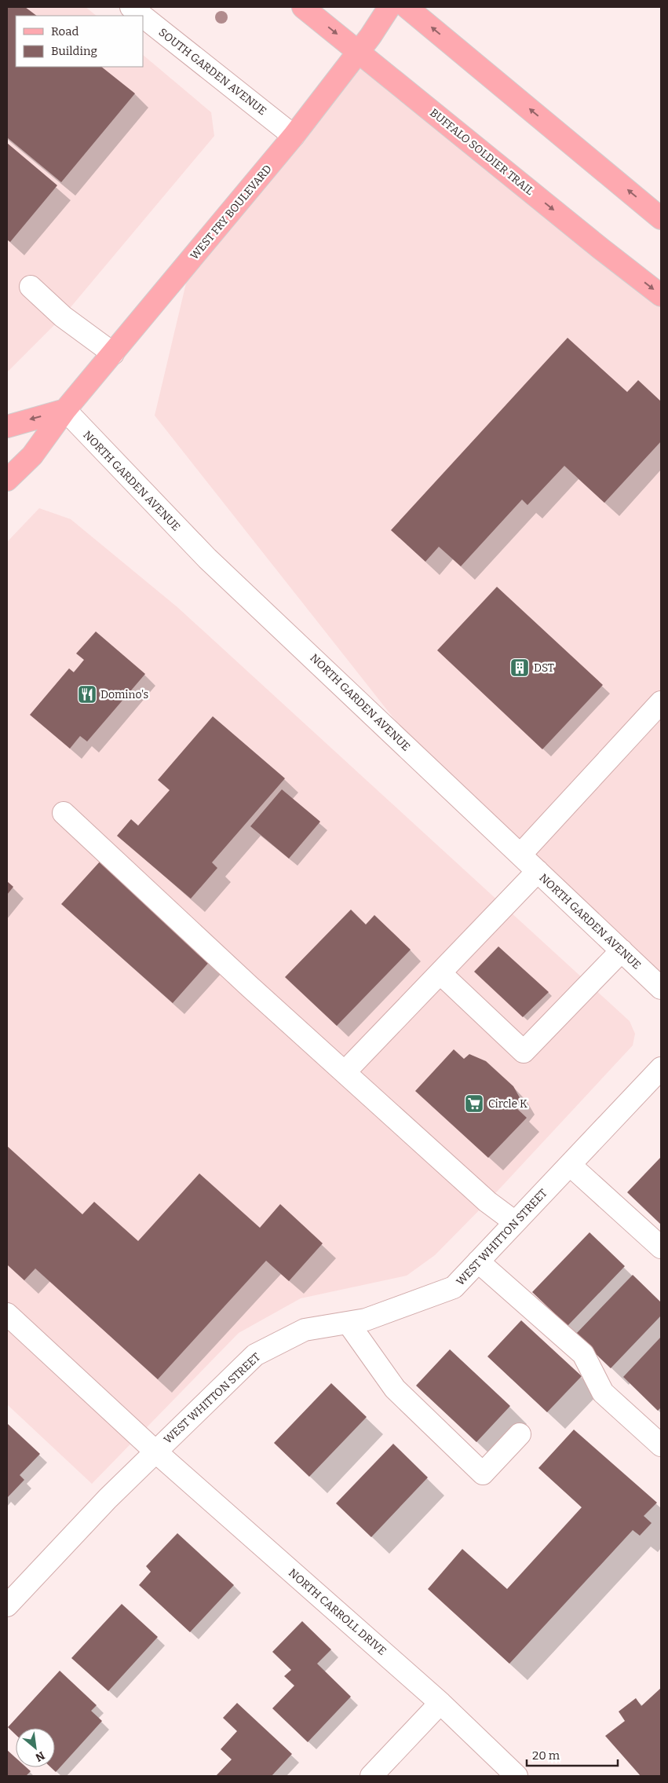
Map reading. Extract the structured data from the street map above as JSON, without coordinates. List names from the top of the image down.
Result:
{
  "streets": {
    "main road": ["BUFFALO SOLDIER TRAIL", "WEST FRY BOULEVARD"],
    "street": [
      "SOUTH GARDEN AVENUE",
      "NORTH GARDEN AVENUE",
      "WEST WHITTON STREET",
      "NORTH CARROLL DRIVE"
    ]
  },
  "crossings": [
    ["SOUTH GARDEN AVENUE", "WEST FRY BOULEVARD"],
    ["BUFFALO SOLDIER TRAIL", "WEST FRY BOULEVARD"],
    ["WEST FRY BOULEVARD", "NORTH GARDEN AVENUE"],
    ["WEST WHITTON STREET", "NORTH CARROLL DRIVE"]
  ],
  "places": {
    "building": ["DST"],
    "restaurant": ["Domino's"],
    "supermarket": ["Circle K"]
  },
  "legend": ["Road", "Building"],
  "scale_bar": "20 m",
  "north": "bottom right"
}
